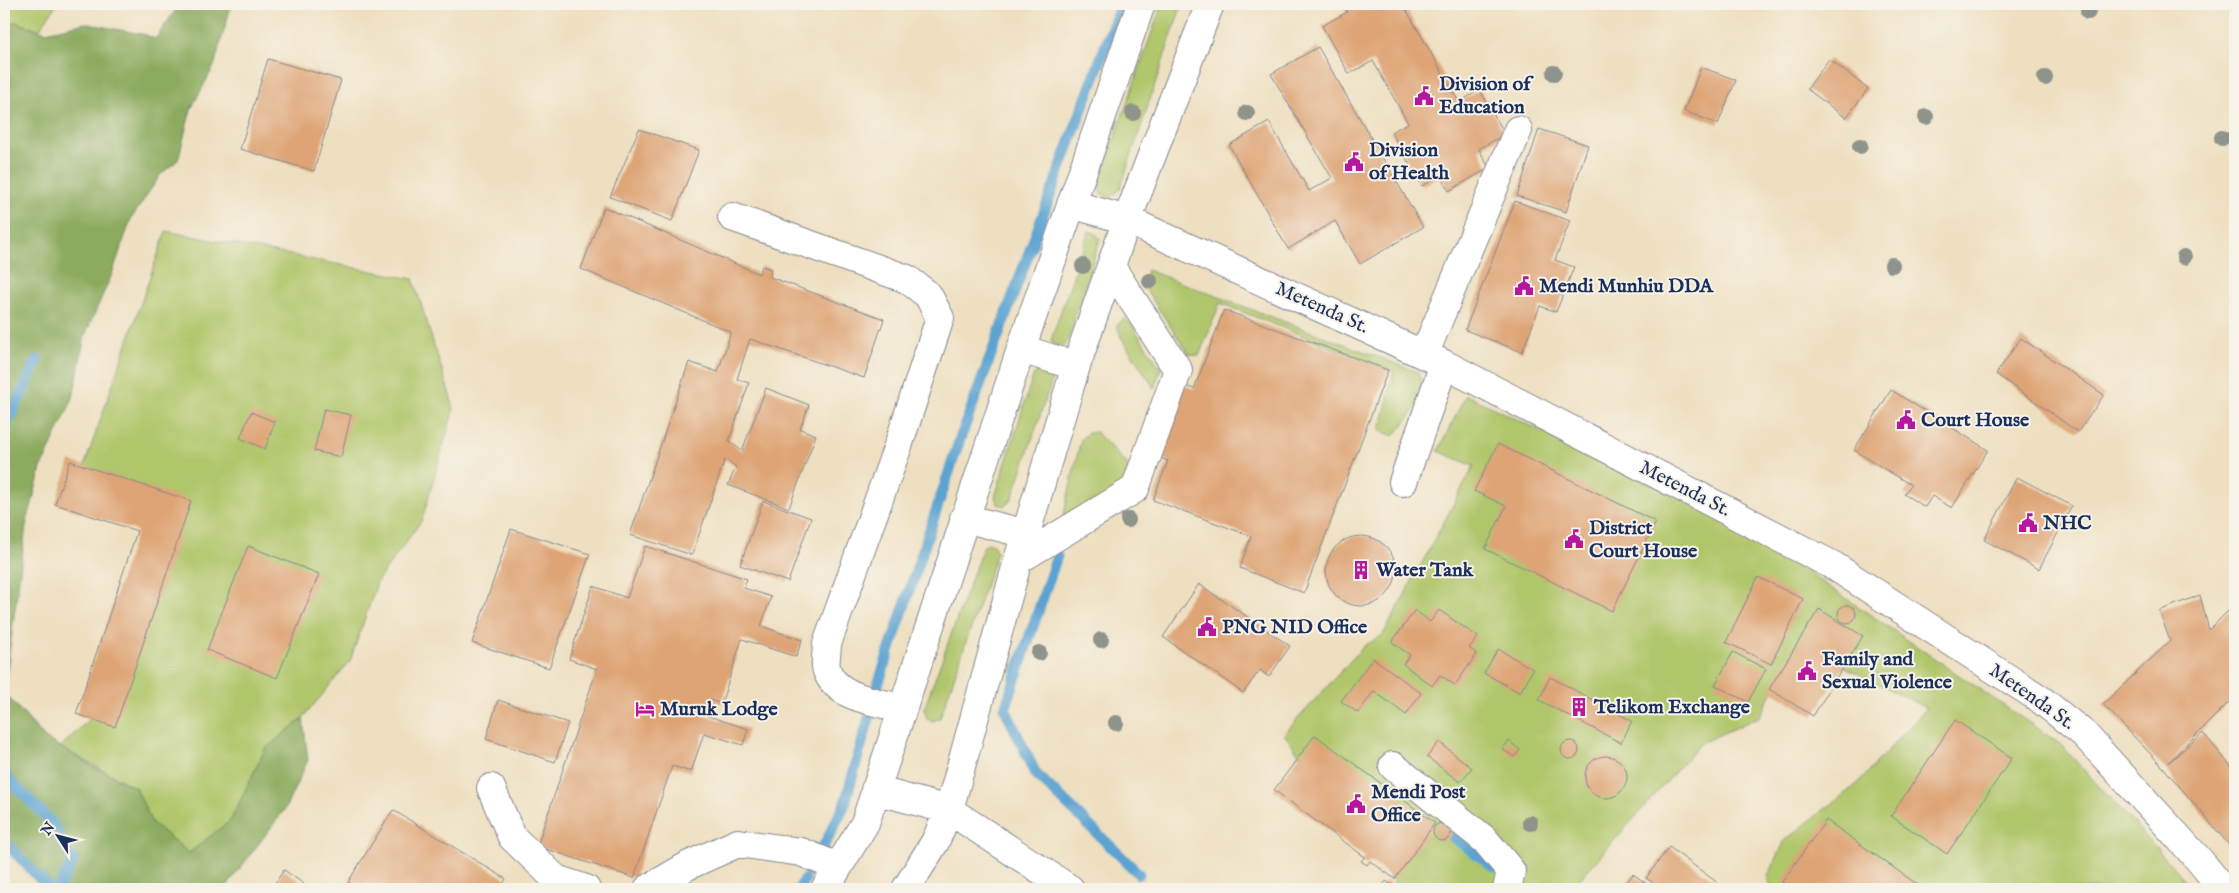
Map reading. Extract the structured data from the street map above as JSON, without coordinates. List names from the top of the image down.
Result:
{
  "streets": {
    "street": ["Metenda St."]
  },
  "places": {
    "public building": [
      "Division of Education",
      "Division of Health",
      "Mendi Munhiu DDA",
      "Court House",
      "NHC",
      "District Court House",
      "PNG NID Office",
      "Family and Sexual Violence",
      "Mendi Post Office"
    ],
    "building": ["Water Tank", "Telikom Exchange"],
    "hotel": ["Muruk Lodge"]
  },
  "north": "top left"
}
